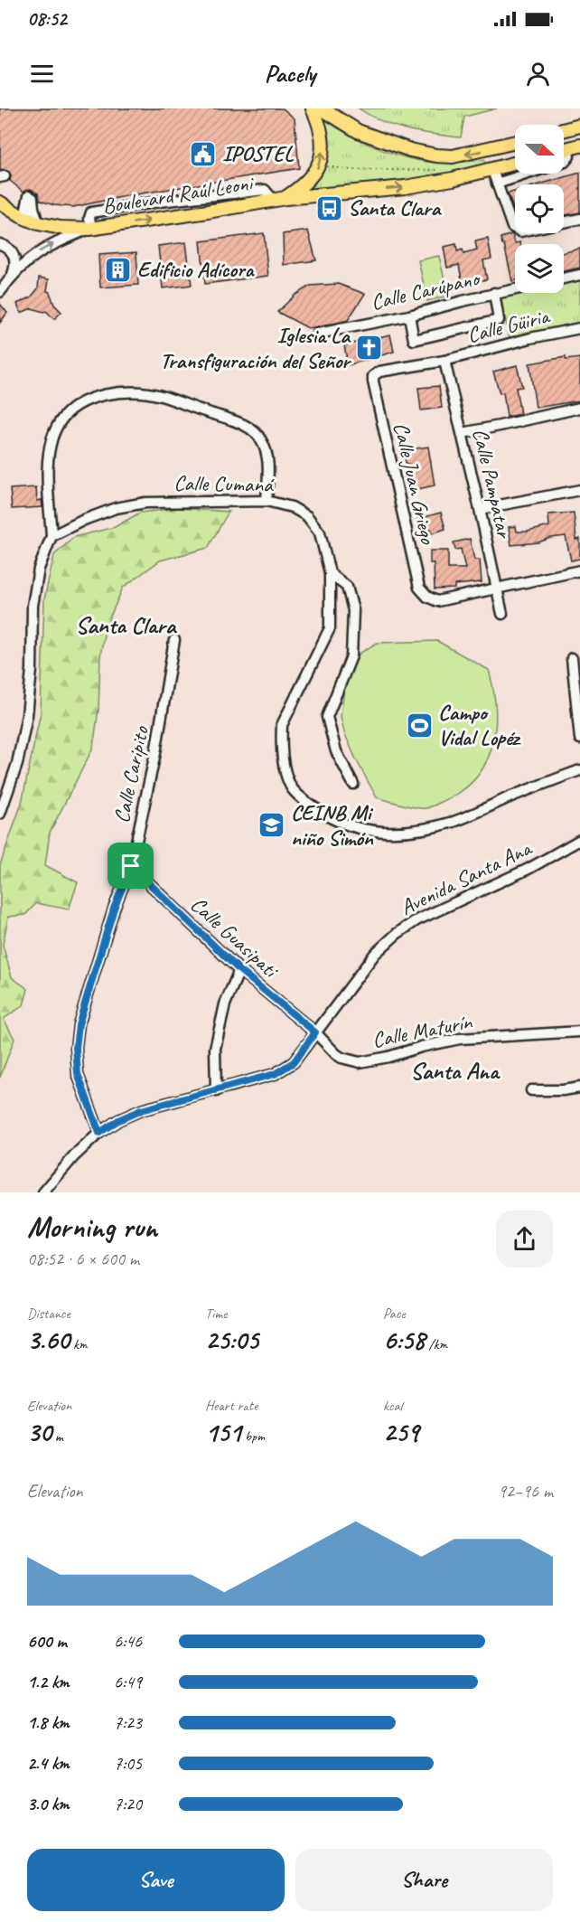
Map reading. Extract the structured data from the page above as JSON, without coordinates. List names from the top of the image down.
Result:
{
  "streets": {
    "main road": ["Boulevard Raúl Leoni"],
    "street": [
      "Calle Carúpano",
      "Calle Güiria",
      "Calle Juan Griego",
      "Calle Pampatar",
      "Calle Cumaná",
      "Calle Caripito",
      "Avenida Santa Ana",
      "Calle Guasipati",
      "Calle Maturín"
    ]
  },
  "crossings": [
    ["Calle Güiria", "Calle Juan Griego"],
    ["Calle Güiria", "Calle Pampatar"],
    ["Calle Juan Griego", "Calle Pampatar"],
    ["Calle Caripito", "Avenida Santa Ana"],
    ["Calle Caripito", "Calle Guasipati"],
    ["Avenida Santa Ana", "Calle Guasipati"],
    ["Avenida Santa Ana", "Calle Maturín"],
    ["Calle Guasipati", "Calle Maturín"]
  ],
  "districts": ["Santa Clara", "Santa Ana"],
  "places": {
    "public building": ["IPOSTEL"],
    "bus stop": ["Santa Clara"],
    "building": ["Edificio Adícora"],
    "church": ["Iglesia La Transfiguración del Señor"],
    "sports": ["Campo Vidal Lopéz"],
    "school or university": ["CEINB Mi niño Simón"]
  },
  "north": "right",
  "page": {
    "status": "08:52",
    "header": "Pacely",
    "heading": ["Morning run", "08:52 · 6 × 600 m"],
    "stats": [
      ["Distance", "3.60 km"],
      ["Time", "25:05"],
      ["Pace", "6:58 /km"],
      ["Elevation", "30 m"],
      ["Heart rate", "151 bpm"],
      ["kcal", "259"]
    ],
    "chart": ["Elevation", "92–96 m"],
    "list": [
      {
        "name": "600 m",
        "note": "6:46"
      },
      {
        "name": "1.2 km",
        "note": "6:49"
      },
      {
        "name": "1.8 km",
        "note": "7:23"
      },
      {
        "name": "2.4 km",
        "note": "7:05"
      },
      {
        "name": "3.0 km",
        "note": "7:20"
      }
    ],
    "buttons": ["Save", "Share"]
  }
}
